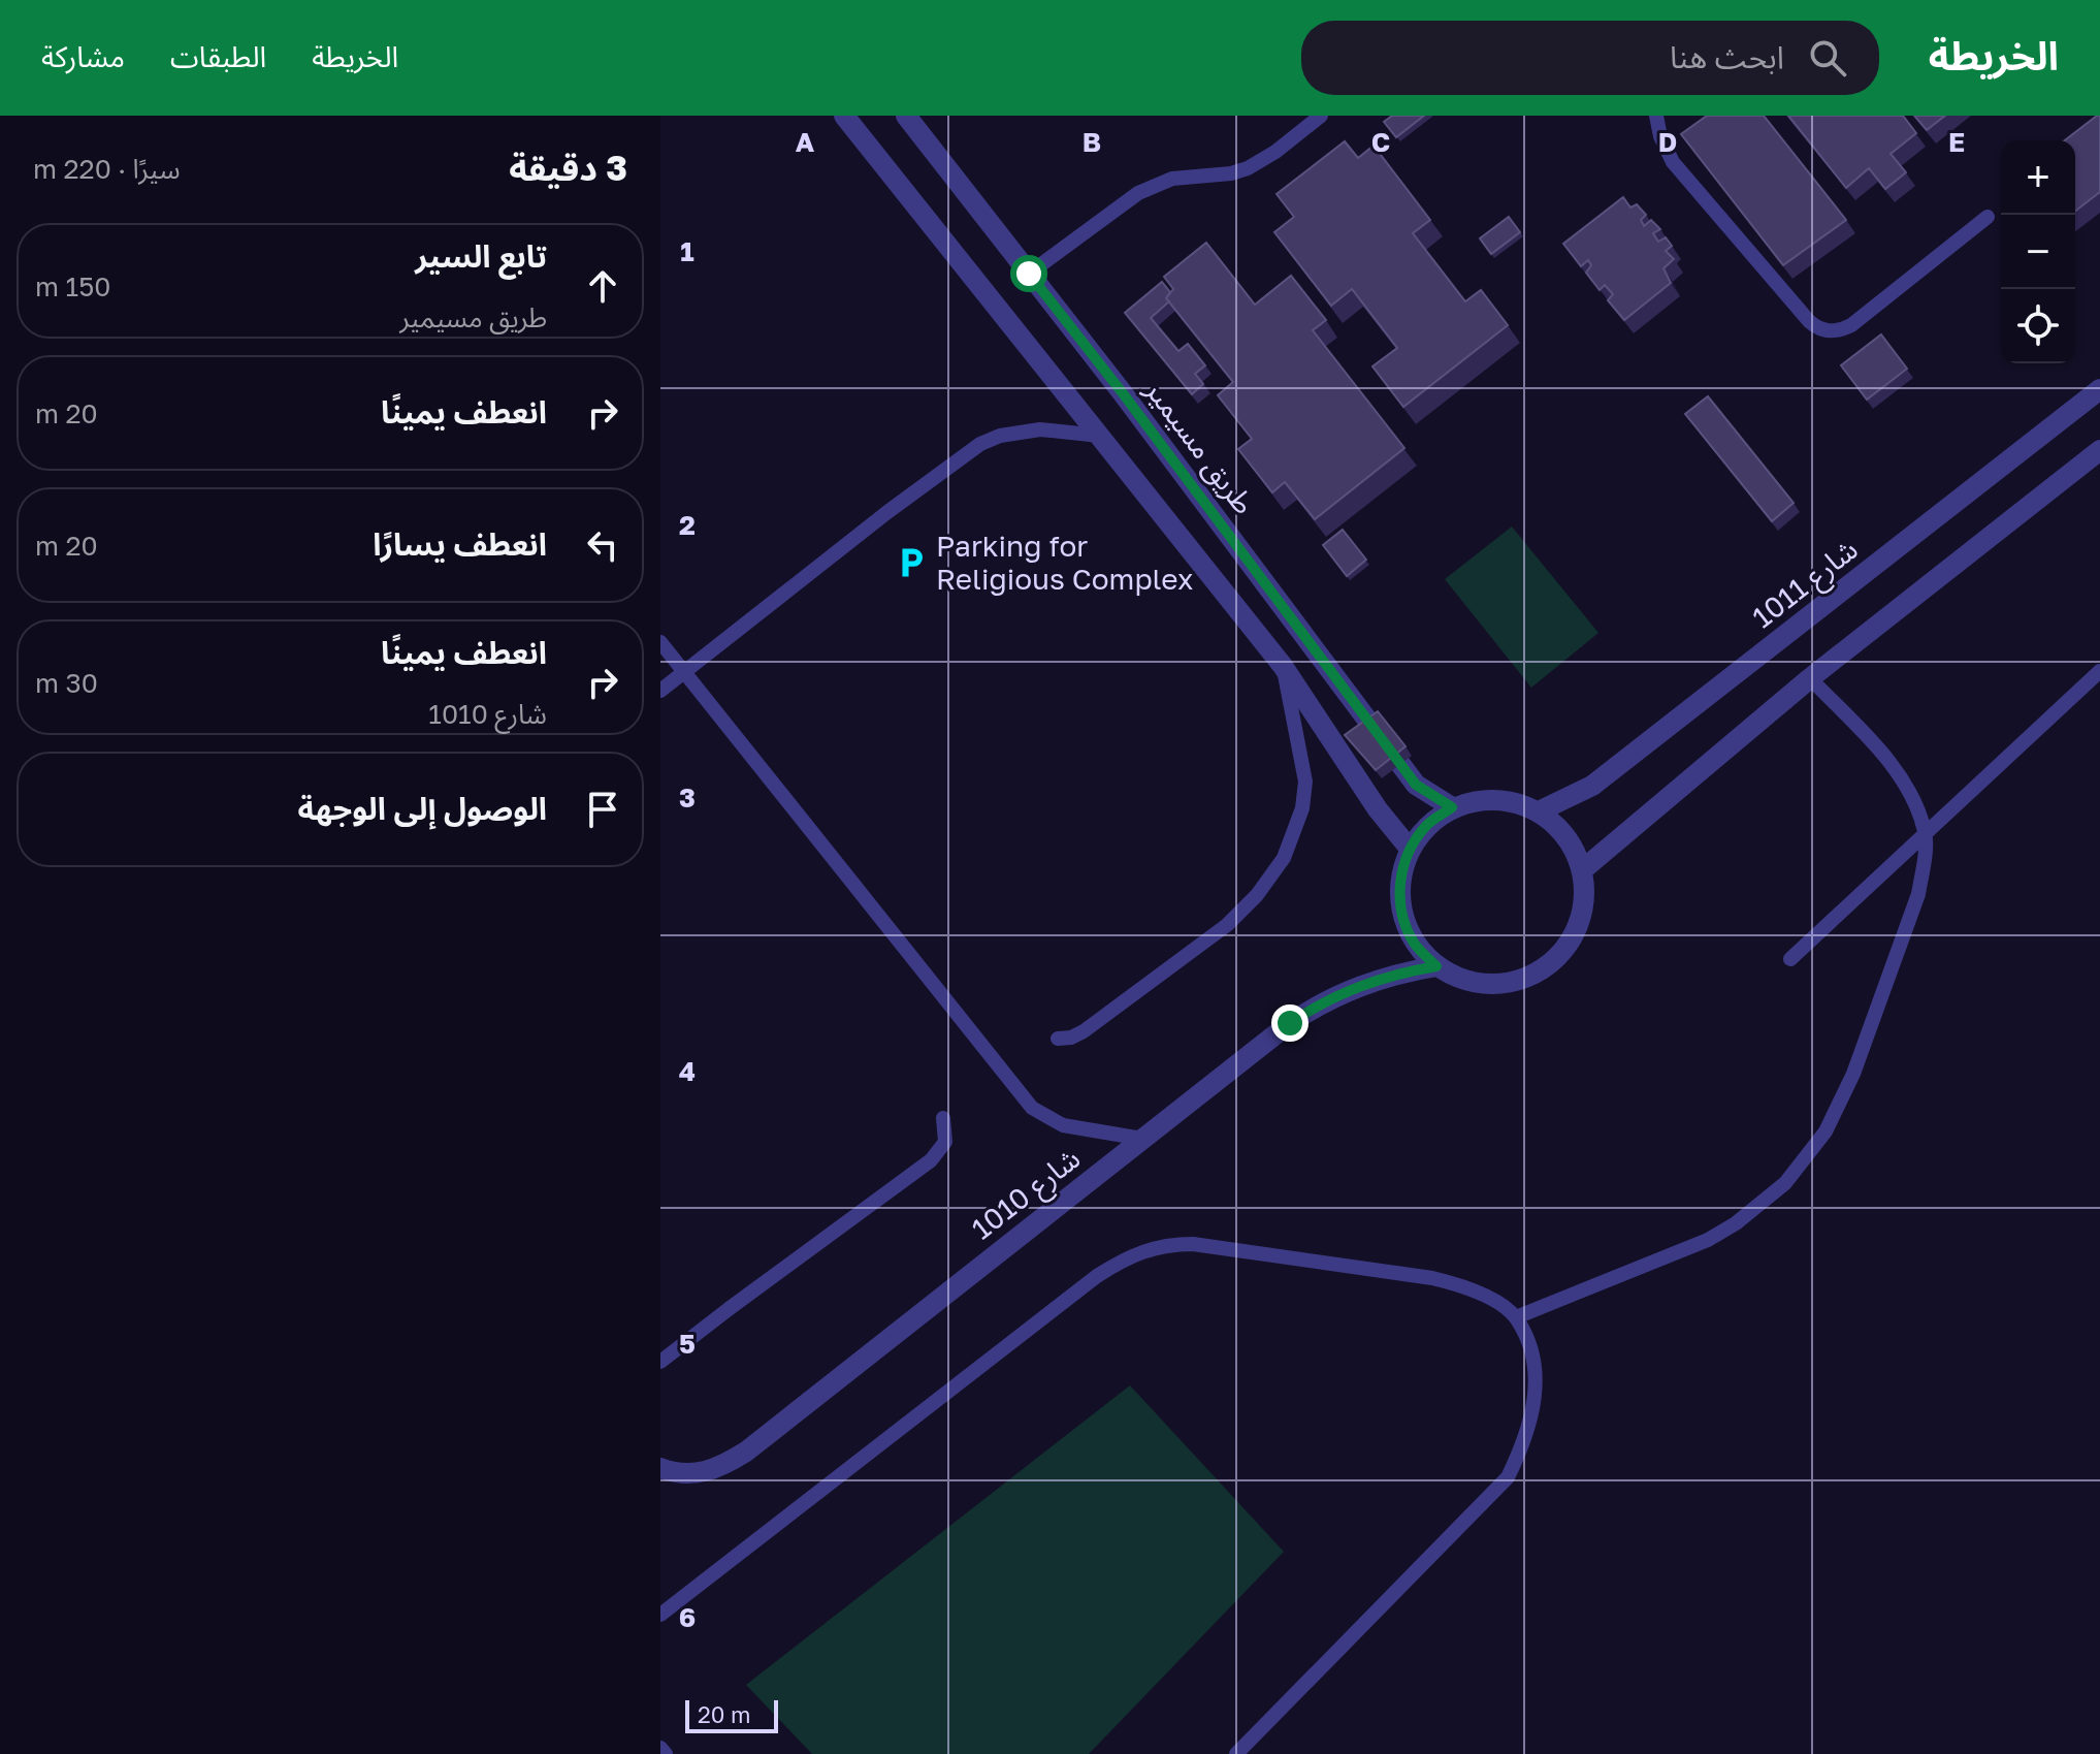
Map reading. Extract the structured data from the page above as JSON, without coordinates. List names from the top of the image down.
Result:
{
  "streets": {
    "street": ["طريق مسيمير", "شارع 1011", "شارع 1010"]
  },
  "crossings": [
    ["طريق مسيمير", "شارع 1011"],
    ["طريق مسيمير", "شارع 1010"],
    ["شارع 1011", "شارع 1010"]
  ],
  "places": {
    "parking": ["Parking for Religious Complex"]
  },
  "scale_bar": "20 m",
  "page": {
    "header": "الخريطة",
    "search": "ابحث هنا",
    "nav": ["الخريطة", "الطبقات", "مشاركة"],
    "heading": ["3 دقيقة", "سيرًا · 220 m"],
    "map_buttons": ["+", "−"],
    "list": [
      ["تابع السير", "طريق مسيمير", "150 m"],
      ["انعطف يمينًا", "20 m"],
      ["انعطف يسارًا", "20 m"],
      ["انعطف يمينًا", "شارع 1010", "30 m"],
      "الوصول إلى الوجهة"
    ],
    "scale": "20 m"
  },
  "grid": {
    "columns": [
      "A",
      "B",
      "C",
      "D",
      "E"
    ],
    "rows": [
      "1",
      "2",
      "3",
      "4",
      "5",
      "6"
    ]
  }
}
